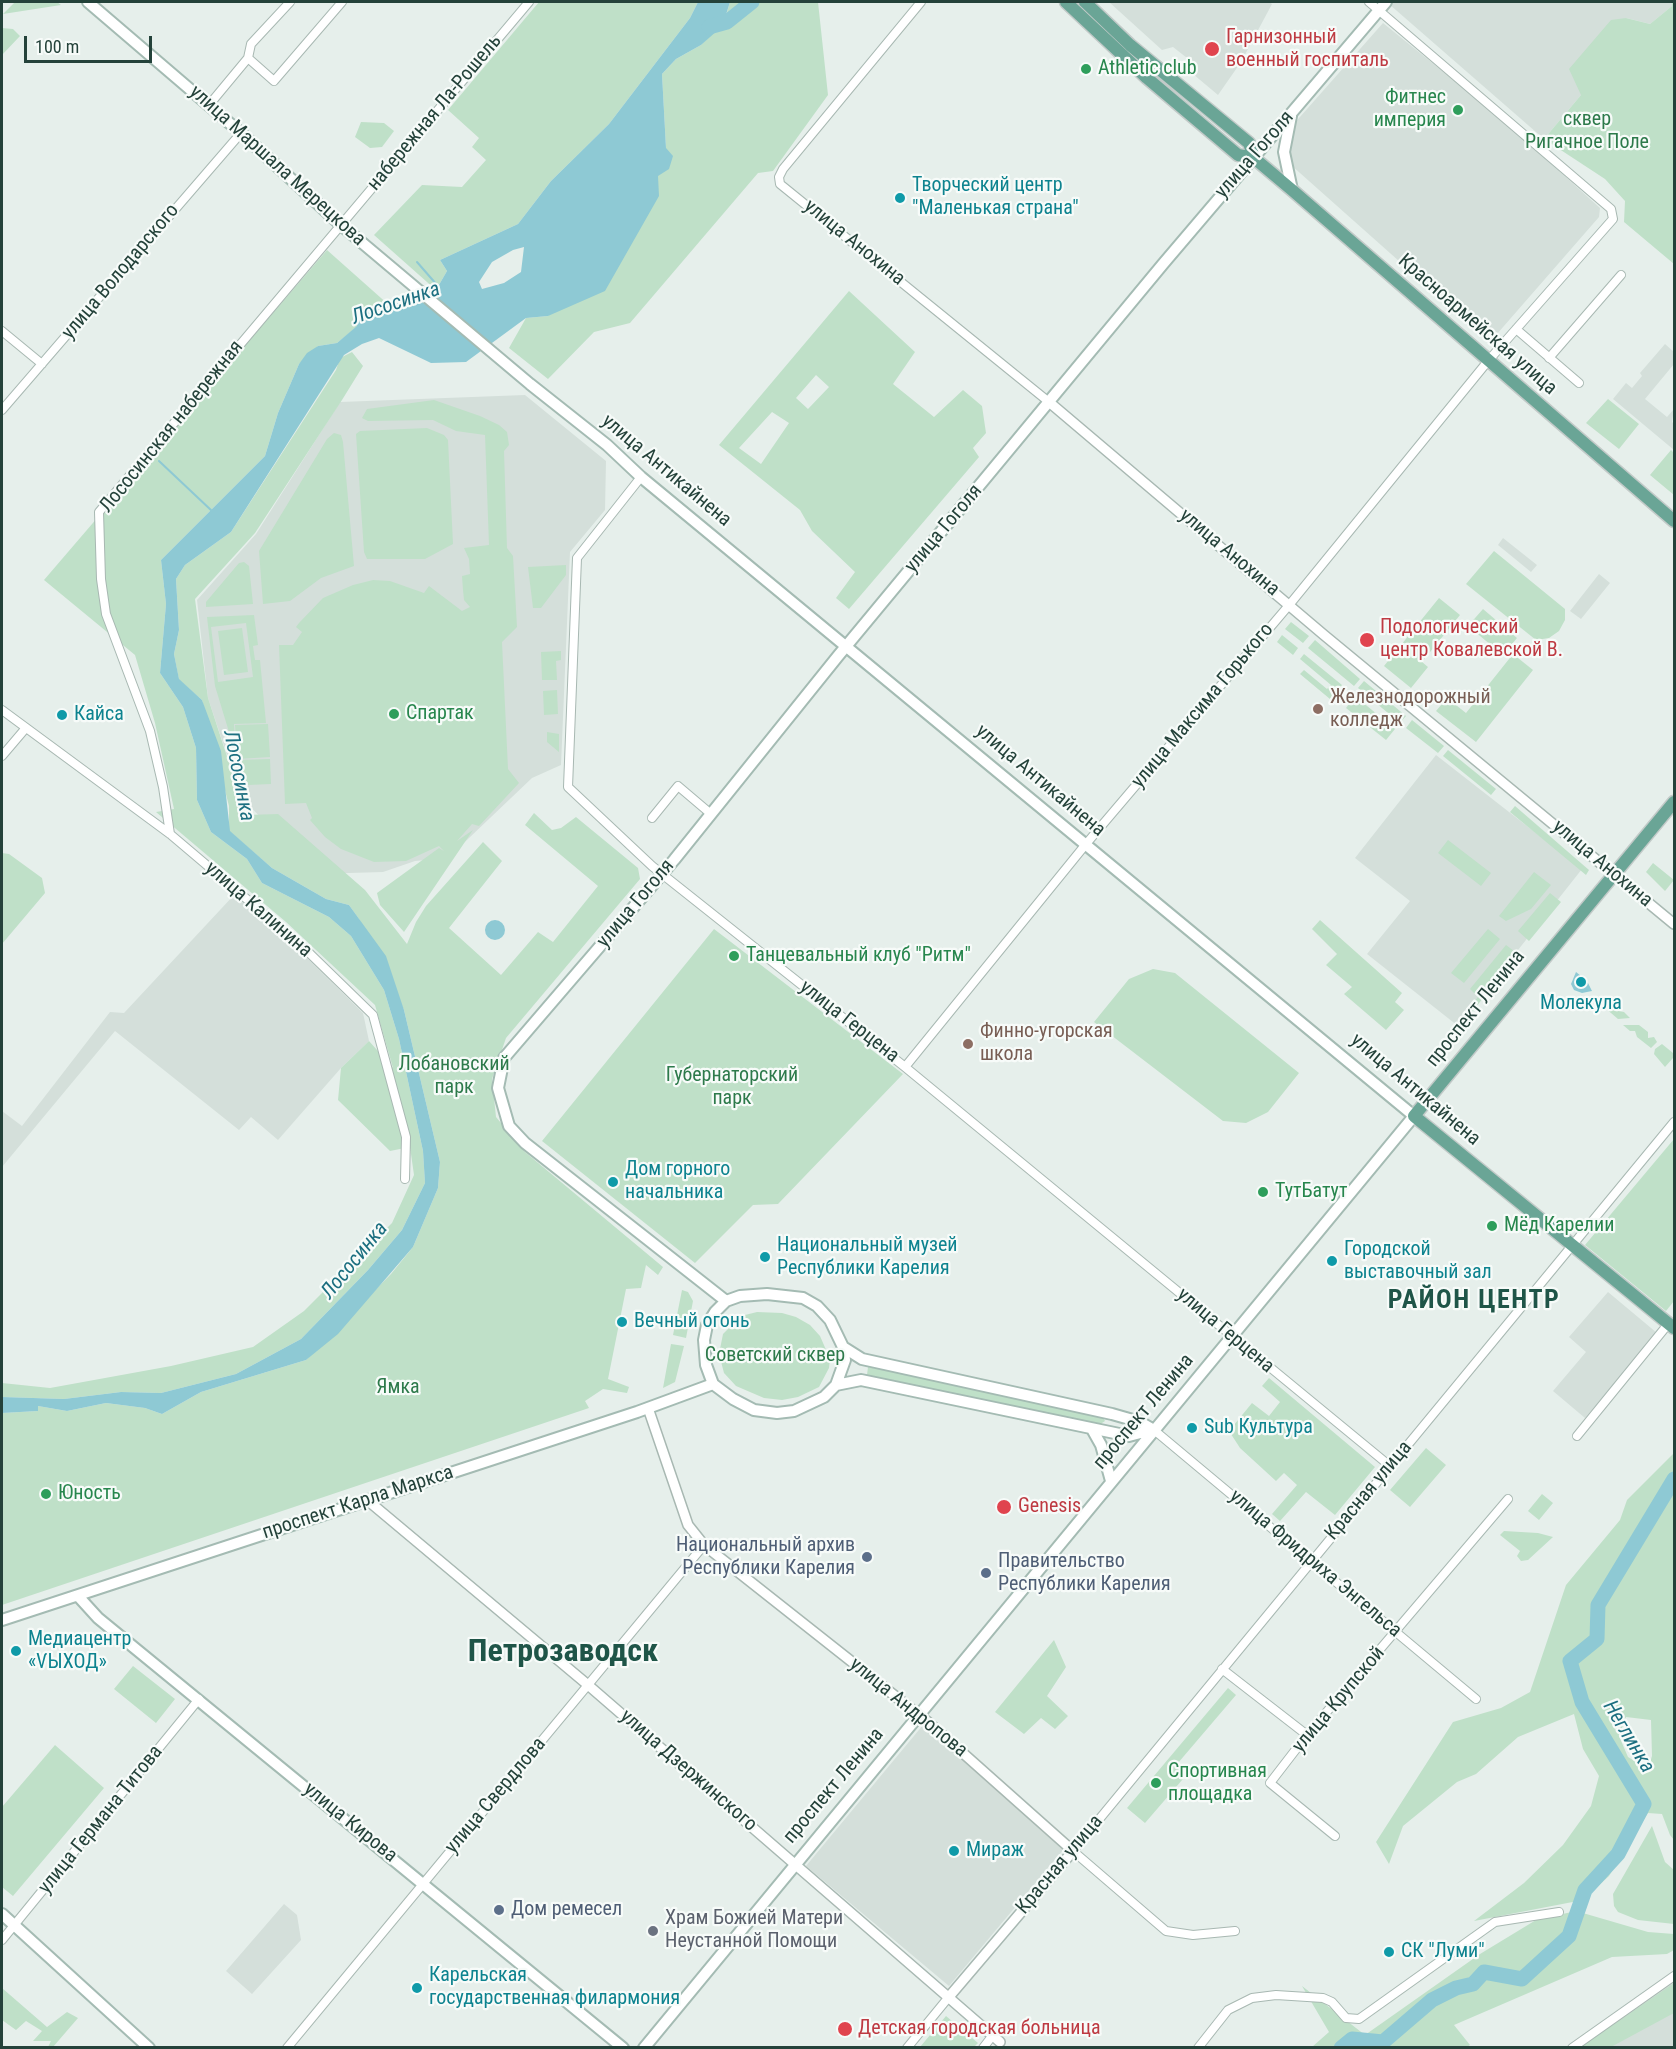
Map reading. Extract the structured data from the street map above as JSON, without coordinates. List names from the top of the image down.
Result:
{
  "streets": {
    "main road": [
      "улица Гоголя",
      "улица Маршала Мерецкова",
      "Красноармейская улица",
      "улица Антикайнена",
      "проспект Ленина",
      "проспект Карла Маркса",
      "улица Фридриха Энгельса",
      "улица Кирова"
    ],
    "street": [
      "набережная Ла-Рошель",
      "улица Анохина",
      "улица Володарского",
      "Лососинская набережная",
      "улица Максима Горького",
      "улица Калинина",
      "улица Герцена",
      "Красная улица",
      "улица Крупской",
      "улица Андропова",
      "улица Дзержинского",
      "улица Свердлова",
      "улица Германа Титова"
    ]
  },
  "crossings": [
    ["набережная Ла-Рошель", "улица Маршала Мерецкова"],
    ["набережная Ла-Рошель", "Лососинская набережная"],
    ["улица Гоголя", "улица Анохина"],
    ["улица Гоголя", "Красноармейская улица"],
    ["улица Гоголя", "улица Антикайнена"],
    ["улица Гоголя", "улица Максима Горького"],
    ["улица Гоголя", "улица Герцена"],
    ["улица Гоголя", "проспект Карла Маркса"],
    ["улица Гоголя", "улица Фридриха Энгельса"],
    ["улица Маршала Мерецкова", "улица Володарского"],
    ["улица Маршала Мерецкова", "Лососинская набережная"],
    ["улица Маршала Мерецкова", "улица Антикайнена"],
    ["улица Анохина", "улица Максима Горького"],
    ["улица Анохина", "проспект Ленина"],
    ["Красноармейская улица", "улица Максима Горького"],
    ["Лососинская набережная", "улица Калинина"],
    ["улица Антикайнена", "улица Максима Горького"],
    ["улица Антикайнена", "проспект Ленина"],
    ["улица Антикайнена", "улица Герцена"],
    ["улица Антикайнена", "Красная улица"],
    ["улица Максима Горького", "улица Герцена"],
    ["проспект Ленина", "улица Герцена"],
    ["проспект Ленина", "улица Фридриха Энгельса"],
    ["проспект Ленина", "улица Андропова"],
    ["проспект Ленина", "улица Дзержинского"],
    ["улица Герцена", "Красная улица"],
    ["Красная улица", "улица Фридриха Энгельса"],
    ["Красная улица", "улица Андропова"],
    ["Красная улица", "улица Дзержинского"],
    ["проспект Карла Маркса", "улица Фридриха Энгельса"],
    ["проспект Карла Маркса", "улица Андропова"],
    ["проспект Карла Маркса", "улица Дзержинского"],
    ["проспект Карла Маркса", "улица Кирова"],
    ["улица Фридриха Энгельса", "улица Крупской"],
    ["улица Андропова", "улица Свердлова"],
    ["улица Дзержинского", "улица Свердлова"],
    ["улица Свердлова", "улица Кирова"],
    ["улица Германа Титова", "улица Кирова"]
  ],
  "districts": ["РАЙОН ЦЕНТР", "Петрозаводск"],
  "water": ["Лососинка", "Неглинка"],
  "parks": [
    "сквер Ригачное Поле",
    "Лобановский парк",
    "Губернаторский парк",
    "Советский сквер",
    "Ямка"
  ],
  "places": [
    "Гарнизонный военный госпиталь",
    "Athletic club",
    "Фитнес империя",
    "Творческий центр \"Маленькая страна\"",
    "Подологический центр Ковалевской В.",
    "Железнодорожный колледж",
    "Спартак",
    "Кайса",
    "Танцевальный клуб \"Ритм\"",
    "Молекула",
    "Финно-угорская школа",
    "Дом горного начальника",
    "ТутБатут",
    "Мёд Карелии",
    "Национальный музей Республики Карелия",
    "Городской выставочный зал",
    "Вечный огонь",
    "Sub Культура",
    "Юность",
    "Genesis",
    "Национальный архив Республики Карелия",
    "Правительство Республики Карелия",
    "Медиацентр «ѴЫХОД»",
    "Спортивная площадка",
    "Мираж",
    "Дом ремесел",
    "Храм Божией Матери Неустанной Помощи",
    "СК \"Луми\"",
    "Карельская государственная филармония",
    "Детская городская больница"
  ],
  "scale_bar": "100 m"
}
